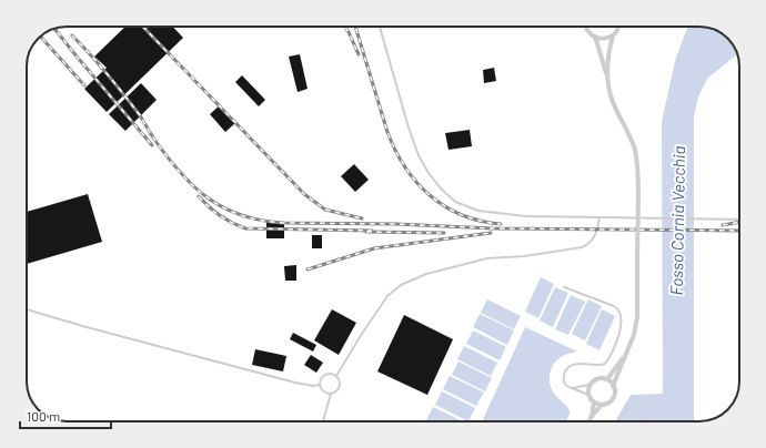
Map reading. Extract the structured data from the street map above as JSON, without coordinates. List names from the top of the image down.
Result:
{
  "water": ["Fosso Cornia Vecchia"],
  "scale_bar": "100 m"
}
